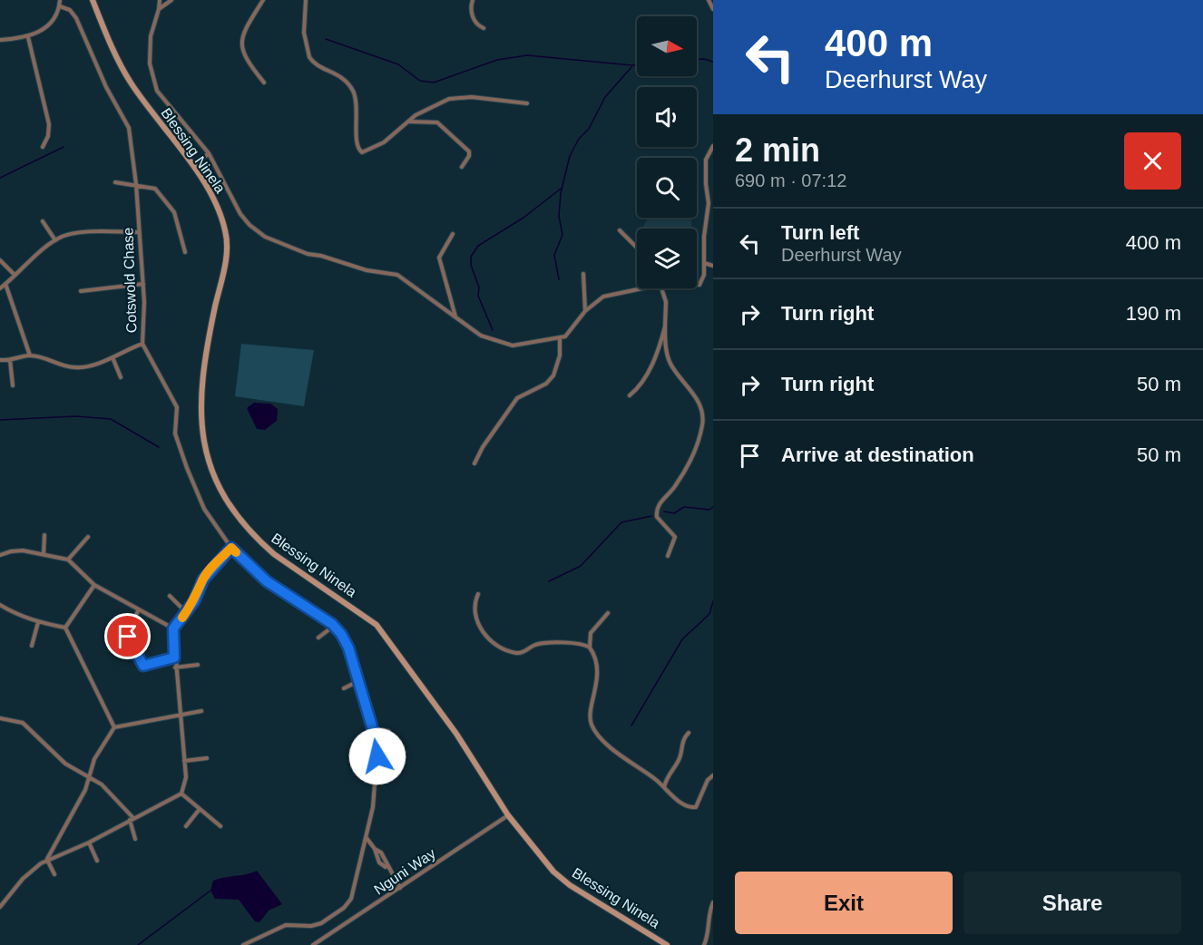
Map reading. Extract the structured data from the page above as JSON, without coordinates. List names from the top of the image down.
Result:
{
  "streets": {
    "street": ["Blessing Ninela", "Cotswold Chase", "Nguni Way"]
  },
  "crossings": [
    ["Blessing Ninela", "Nguni Way"]
  ],
  "north": "right",
  "page": {
    "turn": ["400 m", "Deerhurst Way"],
    "heading": ["2 min", "690 m · 07:12"],
    "list": [
      {
        "name": "Turn left",
        "note": "Deerhurst Way",
        "value": "400 m"
      },
      {
        "name": "Turn right",
        "value": "190 m"
      },
      {
        "name": "Turn right",
        "value": "50 m"
      },
      {
        "name": "Arrive at destination",
        "value": "50 m"
      }
    ],
    "buttons": ["Exit", "Share"]
  }
}
